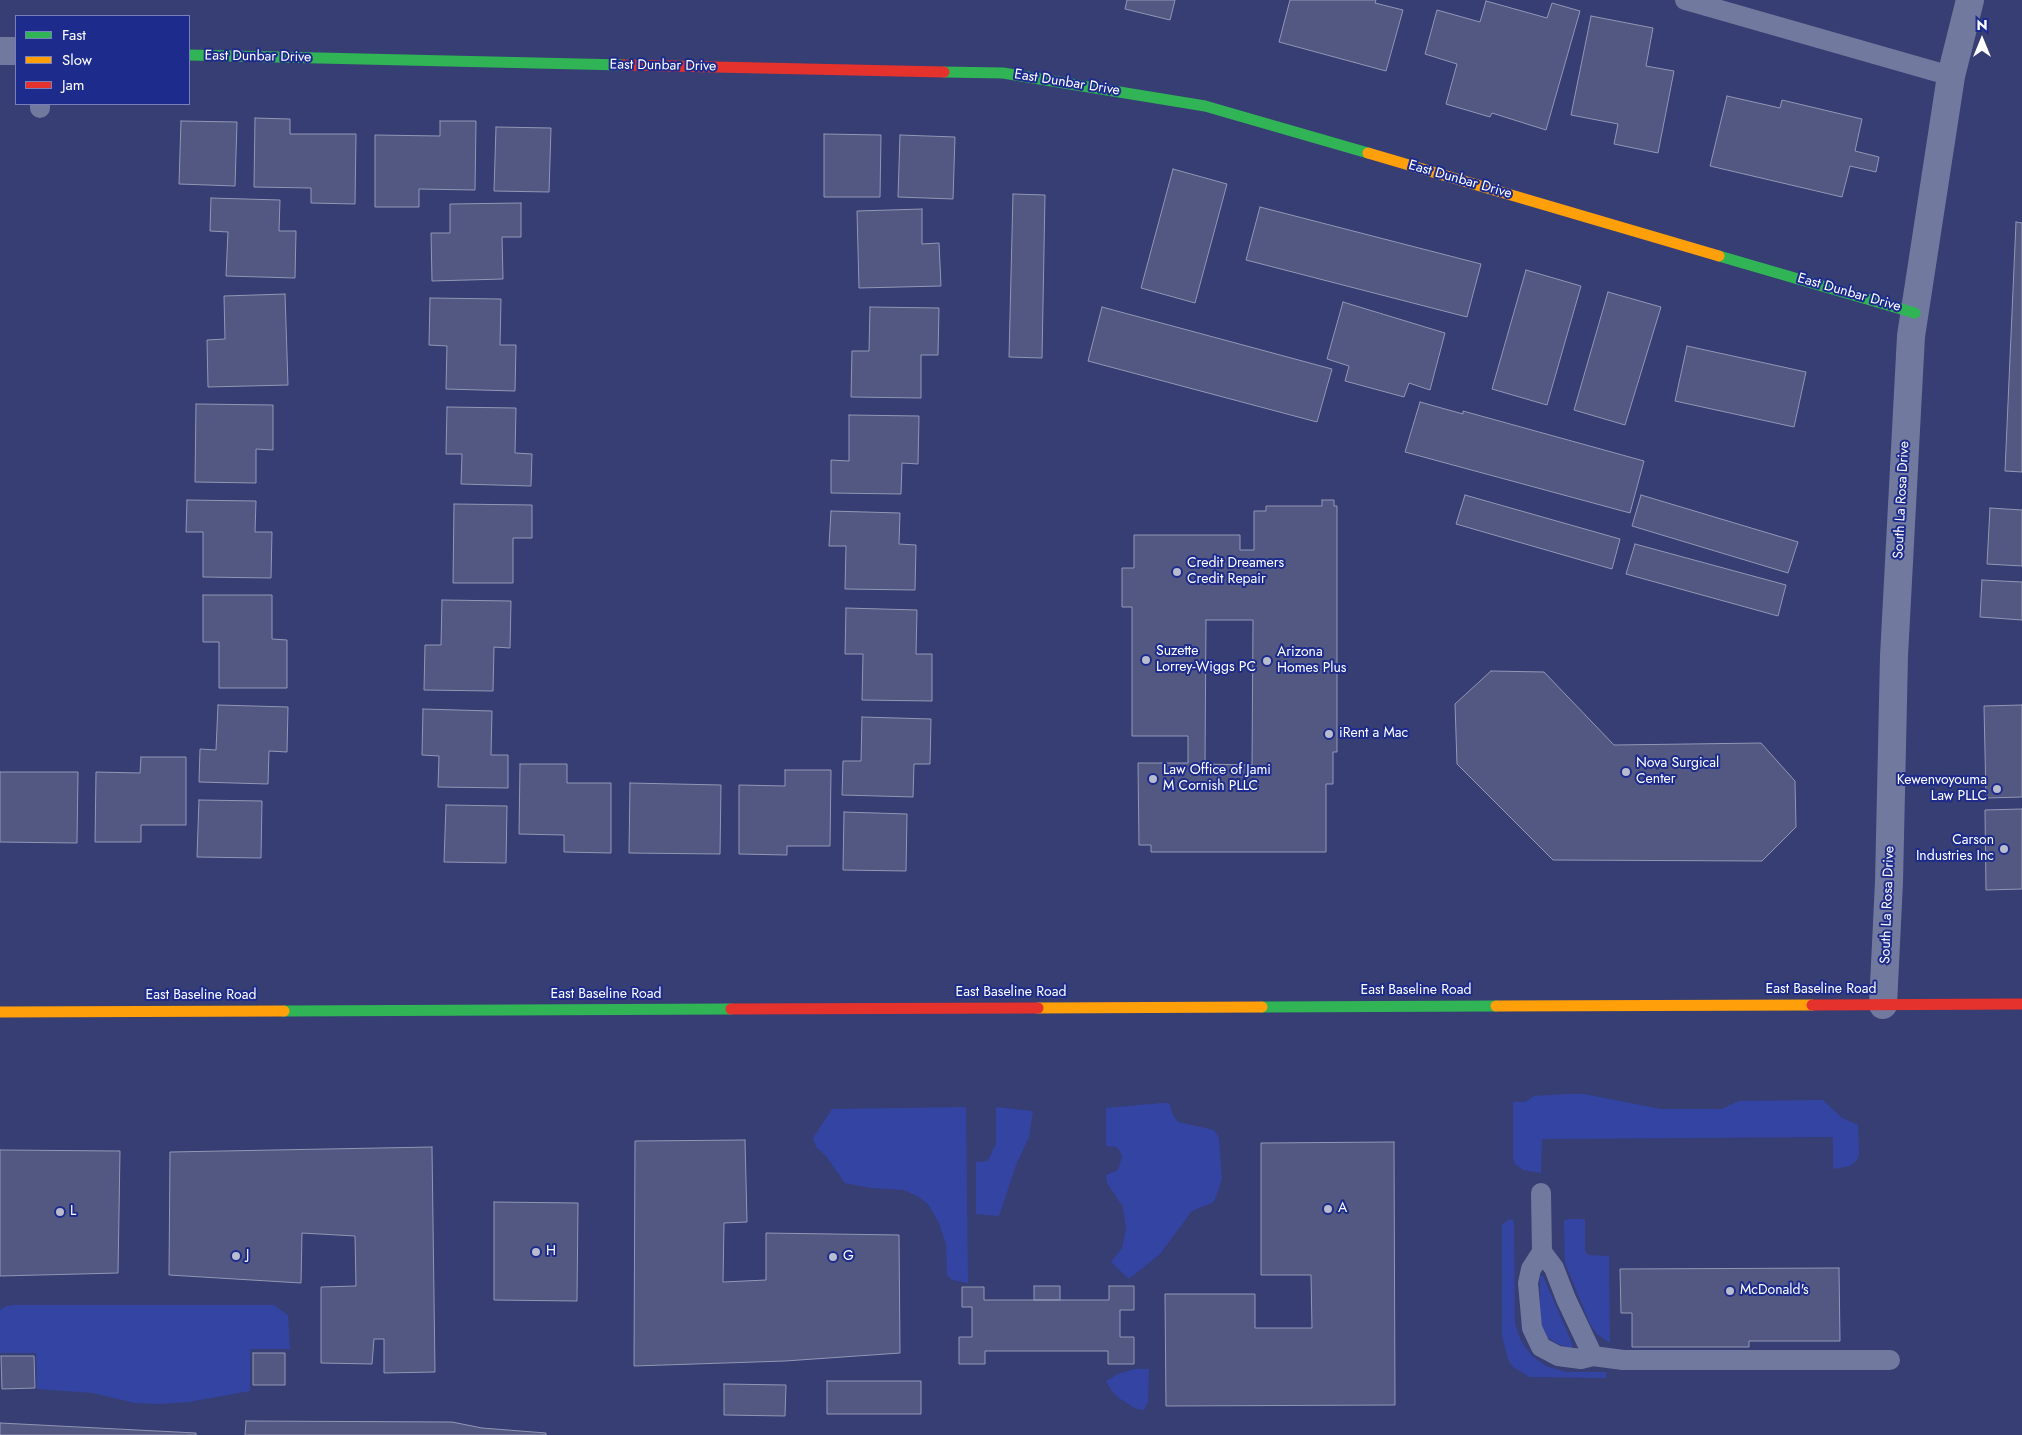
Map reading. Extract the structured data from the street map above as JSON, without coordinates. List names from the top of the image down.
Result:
{
  "streets": {
    "main road": ["East Dunbar Drive", "East Baseline Road"],
    "street": ["South La Rosa Drive"]
  },
  "crossings": [
    ["East Dunbar Drive", "South La Rosa Drive"],
    ["South La Rosa Drive", "East Baseline Road"]
  ],
  "places": [
    "Credit Dreamers Credit Repair",
    "Suzette Lorrey-Wiggs PC",
    "Arizona Homes Plus",
    "iRent a Mac",
    "Nova Surgical Center",
    "Law Office of Jami M Cornish PLLC",
    "Kewenvoyouma Law PLLC",
    "Carson Industries Inc",
    "A",
    "L",
    "H",
    "J",
    "G",
    "McDonald's"
  ],
  "legend": ["Fast", "Slow", "Jam"],
  "north": "top"
}
